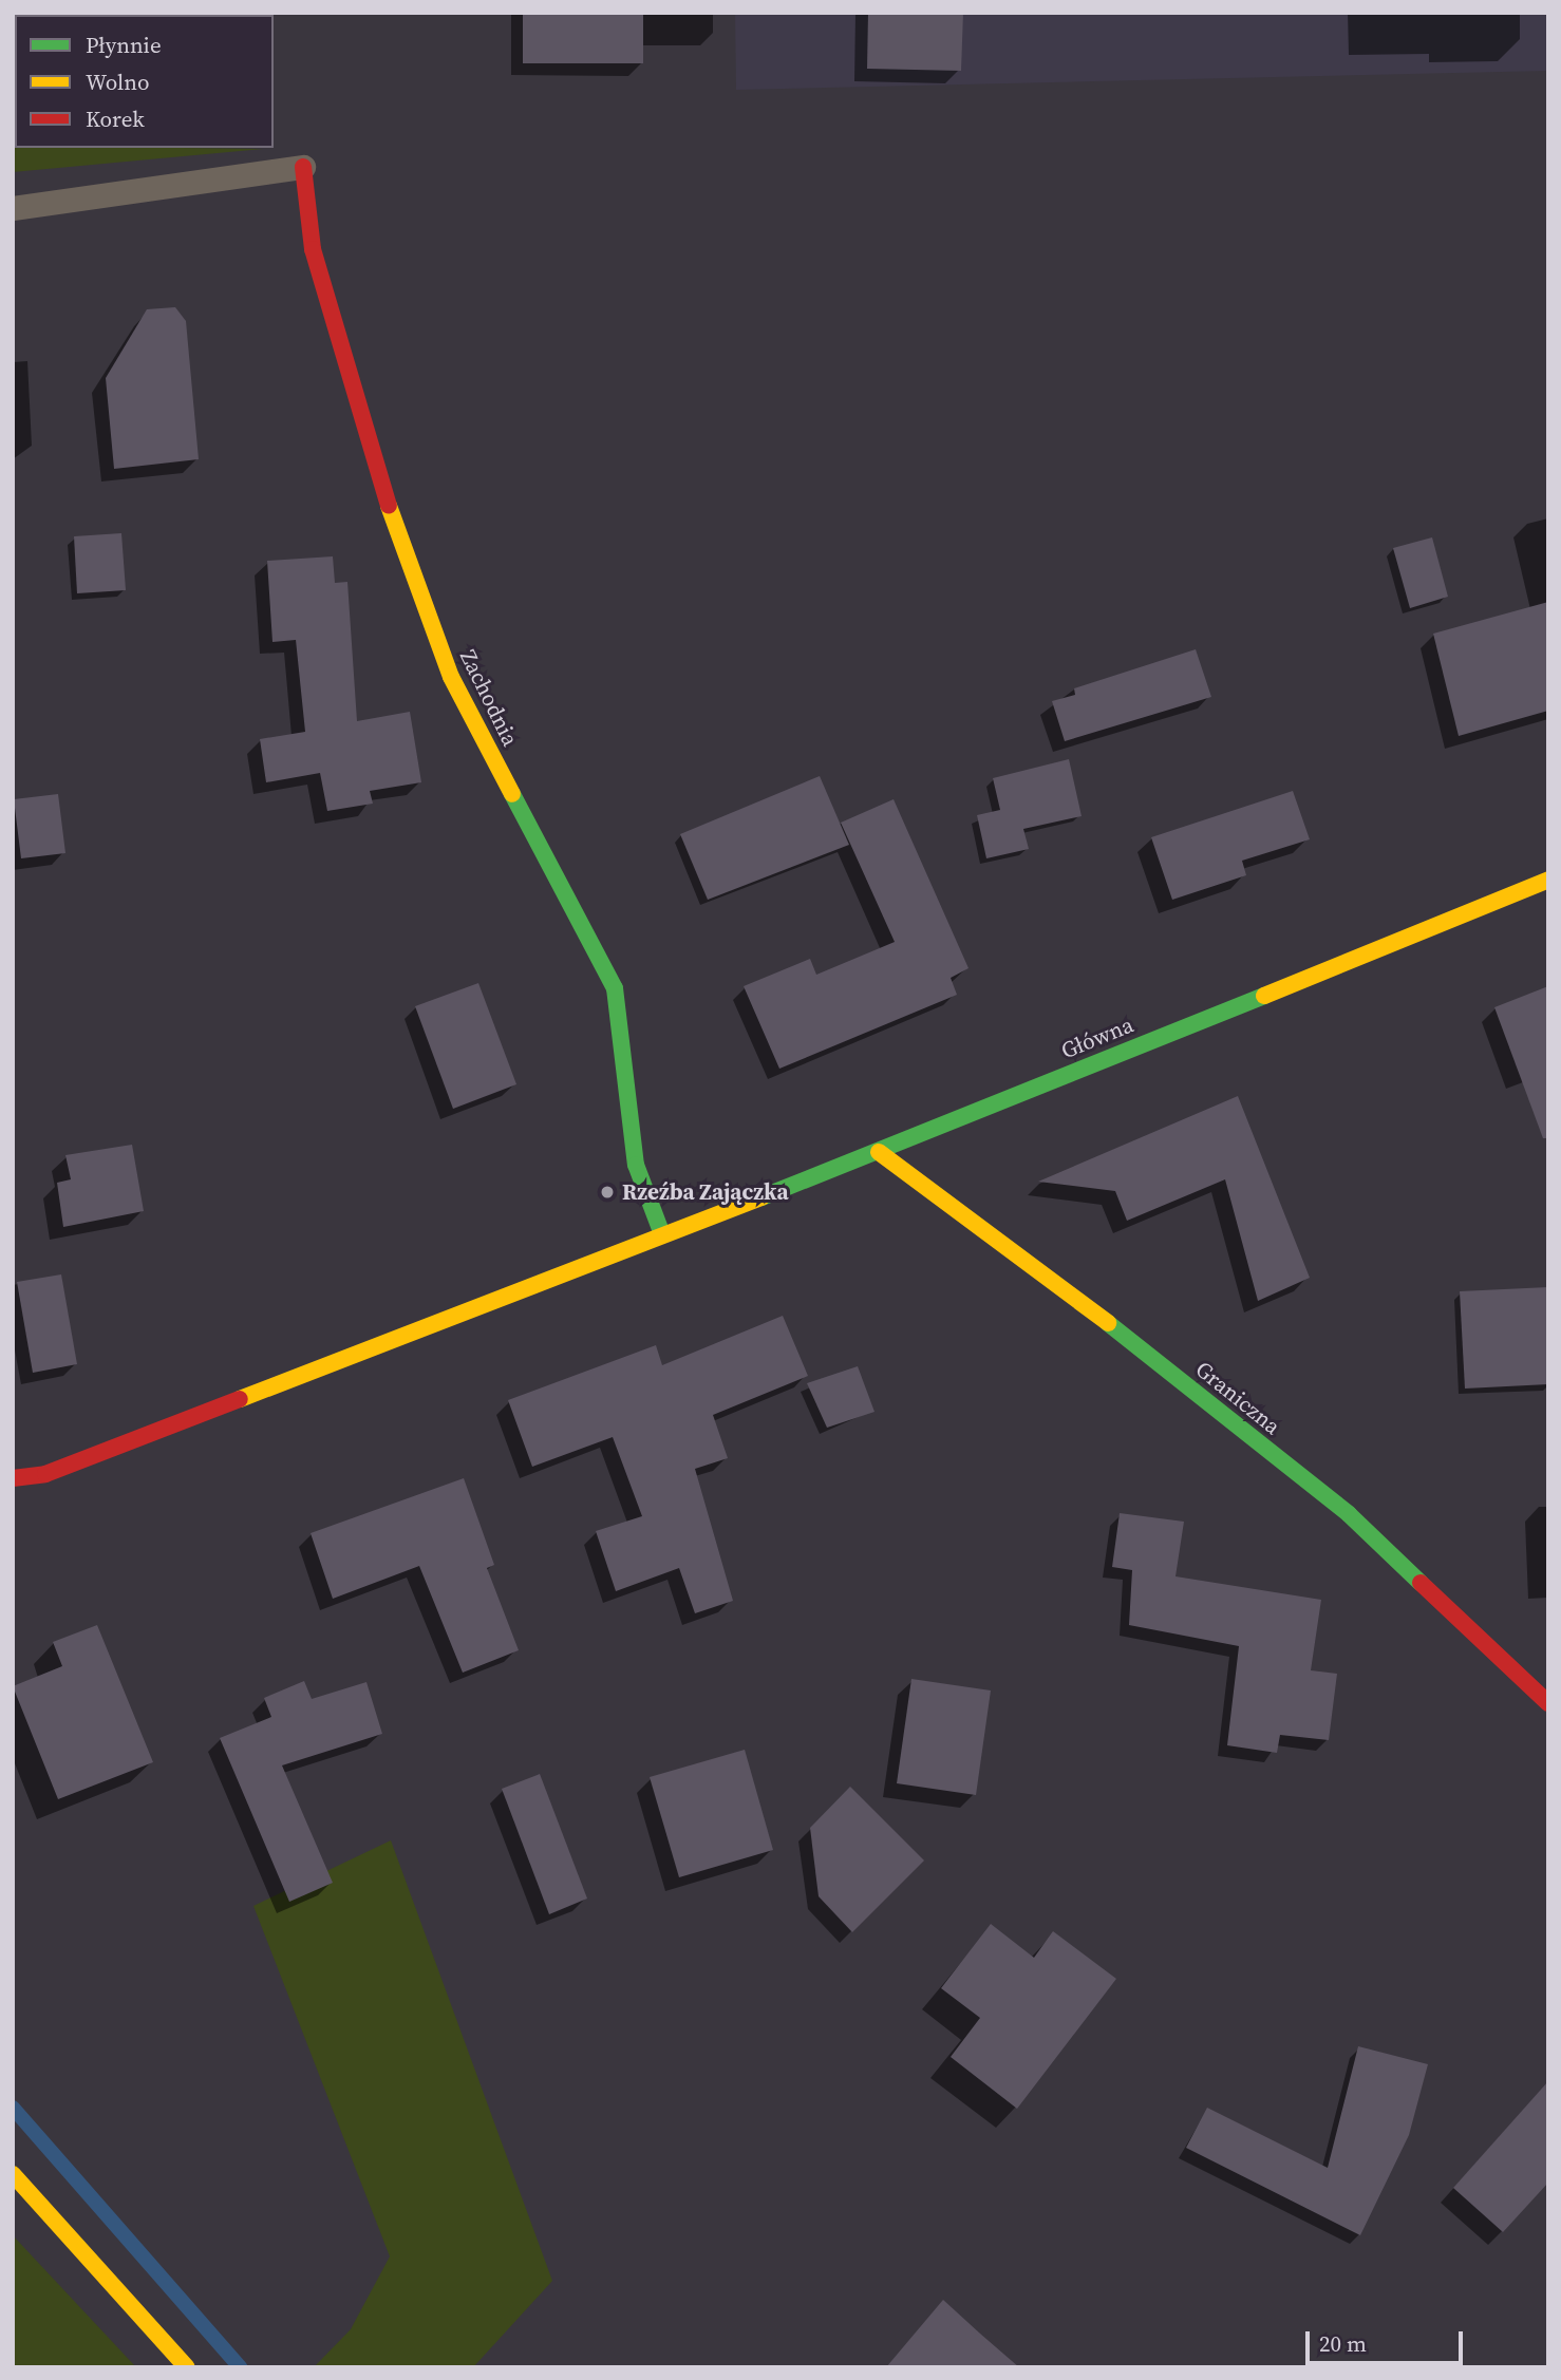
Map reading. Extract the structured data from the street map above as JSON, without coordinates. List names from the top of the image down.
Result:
{
  "streets": {
    "street": ["Zachodnia", "Główna", "Graniczna"]
  },
  "crossings": [
    ["Zachodnia", "Główna"],
    ["Główna", "Graniczna"]
  ],
  "places": ["Rzeźba Zajączka"],
  "legend": ["Płynnie", "Wolno", "Korek"],
  "scale_bar": "20 m"
}
